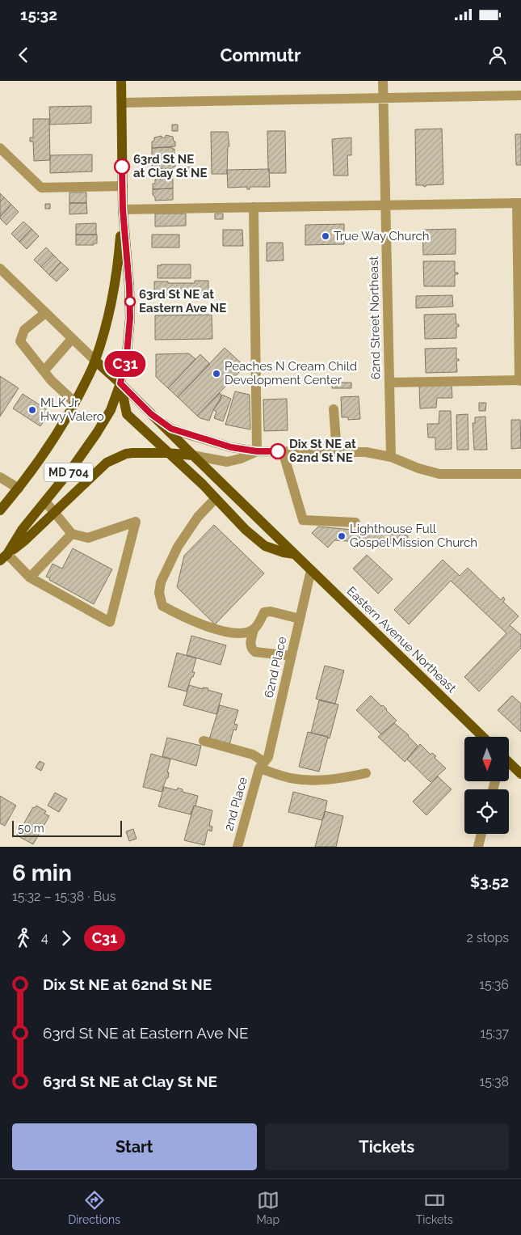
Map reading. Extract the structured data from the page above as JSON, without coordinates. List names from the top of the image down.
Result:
{
  "streets": {
    "main road": ["MD 704", "Eastern Avenue Northeast"],
    "street": ["62nd Street Northeast", "62nd Place", "2nd Place"]
  },
  "crossings": [
    ["MD 704", "Eastern Avenue Northeast"],
    ["Eastern Avenue Northeast", "62nd Place"],
    ["62nd Place", "2nd Place"]
  ],
  "places": [
    "63rd St NE at Clay St NE",
    "True Way Church",
    "63rd St NE at Eastern Ave NE",
    "Peaches N Cream Child Development Center",
    "MLK Jr Hwy Valero",
    "Dix St NE at 62nd St NE",
    "Lighthouse Full Gospel Mission Church"
  ],
  "lines": ["bus line C31"],
  "scale_bar": "50 m",
  "north": "bottom",
  "page": {
    "status": "15:32",
    "header": "Commutr",
    "on_map": "C31",
    "scale": "50 m",
    "heading": ["6 min", "15:32 – 15:38 · Bus", "$3.52"],
    "legs": ["4", "C31", "2 stops"],
    "list": [
      {
        "name": "Dix St NE at 62nd St NE",
        "value": "15:36"
      },
      {
        "name": "63rd St NE at Eastern Ave NE",
        "value": "15:37"
      },
      {
        "name": "63rd St NE at Clay St NE",
        "value": "15:38"
      }
    ],
    "buttons": ["Start", "Tickets"],
    "tabs": ["Directions", "Map", "Tickets"]
  }
}
